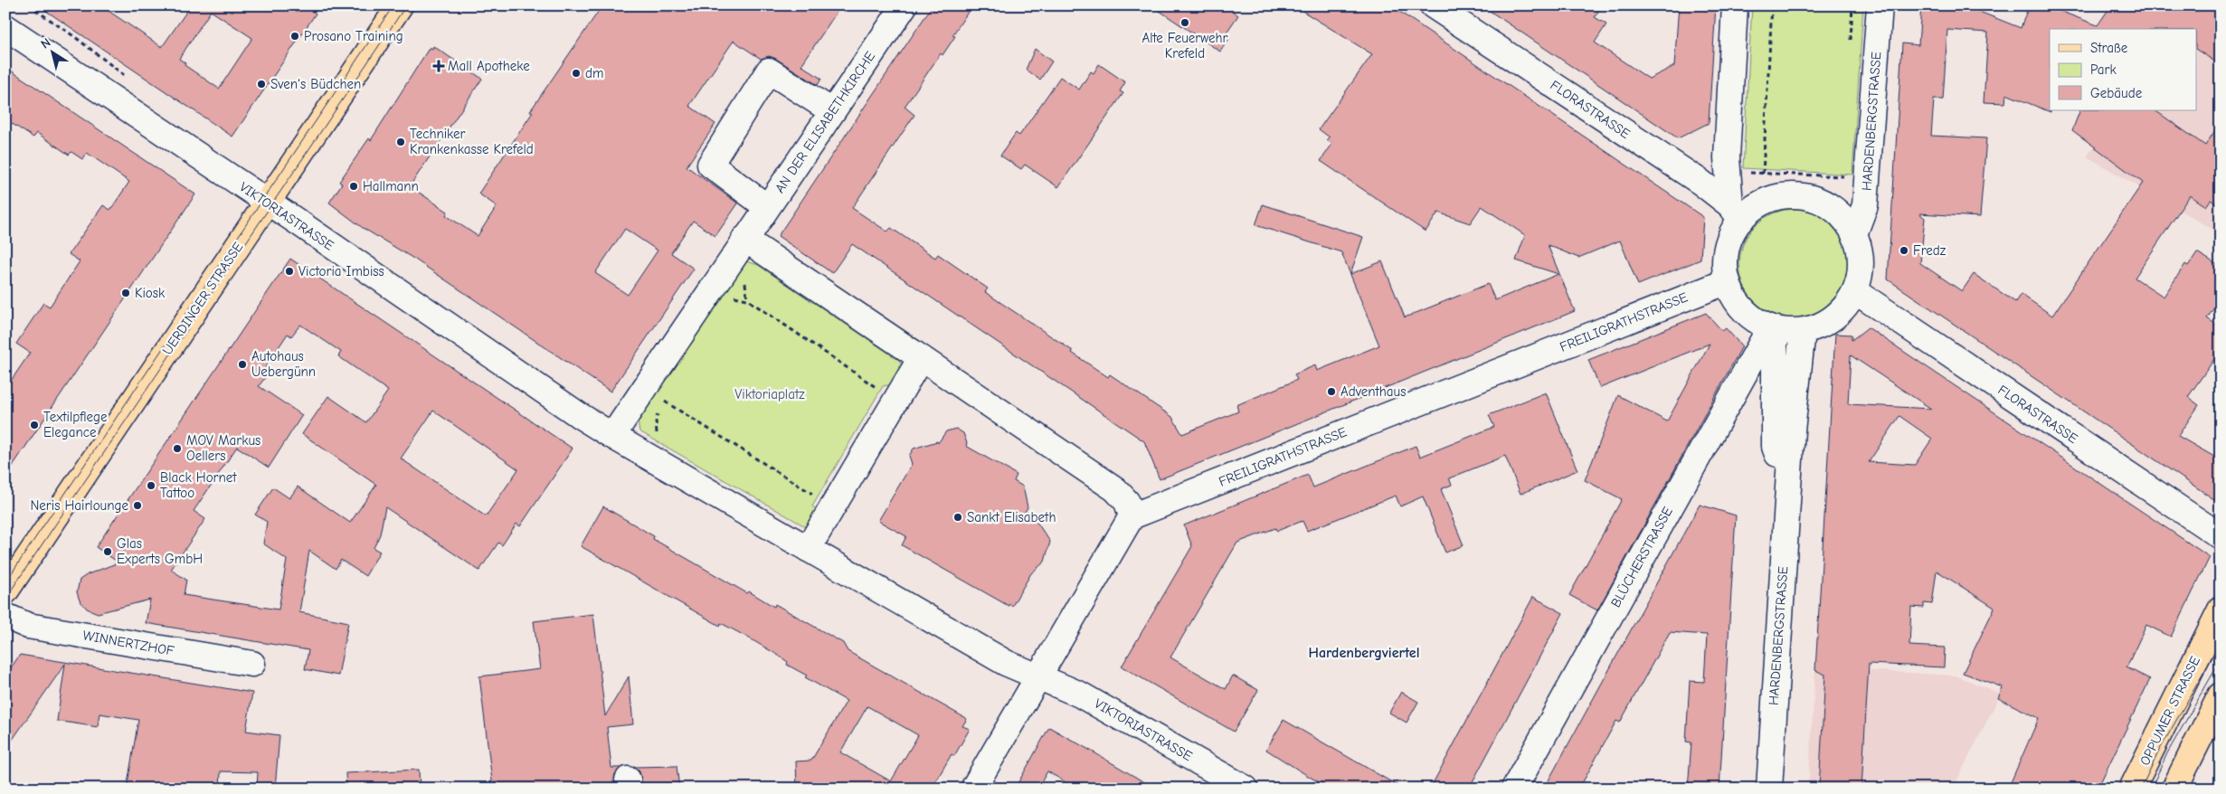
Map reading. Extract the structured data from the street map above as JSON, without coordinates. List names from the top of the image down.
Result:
{
  "streets": {
    "main road": ["UERDINGER STRASSE", "OPPUMER STRASSE"],
    "street": [
      "FLORASTRASSE",
      "HARDENBERGSTRASSE",
      "AN DER ELISABETHKIRCHE",
      "VIKTORIASTRASSE",
      "FREILIGRATHSTRASSE",
      "BLÜCHERSTRASSE",
      "WINNERTZHOF"
    ]
  },
  "crossings": [
    ["FLORASTRASSE", "HARDENBERGSTRASSE"],
    ["FLORASTRASSE", "FREILIGRATHSTRASSE"],
    ["FLORASTRASSE", "BLÜCHERSTRASSE"],
    ["HARDENBERGSTRASSE", "FREILIGRATHSTRASSE"],
    ["HARDENBERGSTRASSE", "BLÜCHERSTRASSE"],
    ["VIKTORIASTRASSE", "UERDINGER STRASSE"],
    ["FREILIGRATHSTRASSE", "BLÜCHERSTRASSE"]
  ],
  "districts": ["Hardenbergviertel"],
  "parks": ["Viktoriaplatz"],
  "places": {
    "other": [
      "Alte Feuerwehr Krefeld",
      "Prosano Training",
      "dm",
      "Sven's Büdchen",
      "Techniker Krankenkasse Krefeld",
      "Hallmann",
      "Fredz",
      "Victoria Imbiss",
      "Kiosk",
      "Autohaus Uebergünn",
      "Adventhaus",
      "Textilpflege Elegance",
      "MOV Markus Oellers",
      "Black Hornet Tattoo",
      "Neris Hairlounge",
      "Sankt Elisabeth",
      "Glas Experts GmbH"
    ],
    "health": ["Mall Apotheke"]
  },
  "legend": ["Straße", "Park", "Gebäude"],
  "north": "top left"
}
